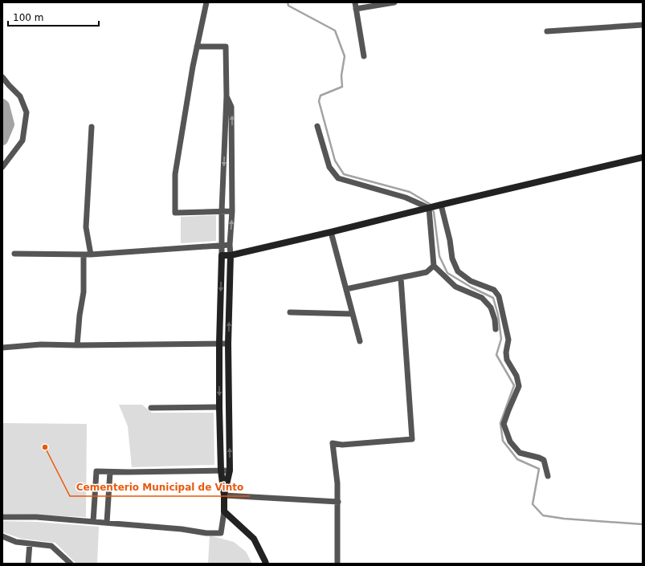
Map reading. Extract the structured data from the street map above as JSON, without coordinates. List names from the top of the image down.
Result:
{
  "places": ["Cementerio Municipal de Vinto"],
  "scale_bar": "100 m"
}
